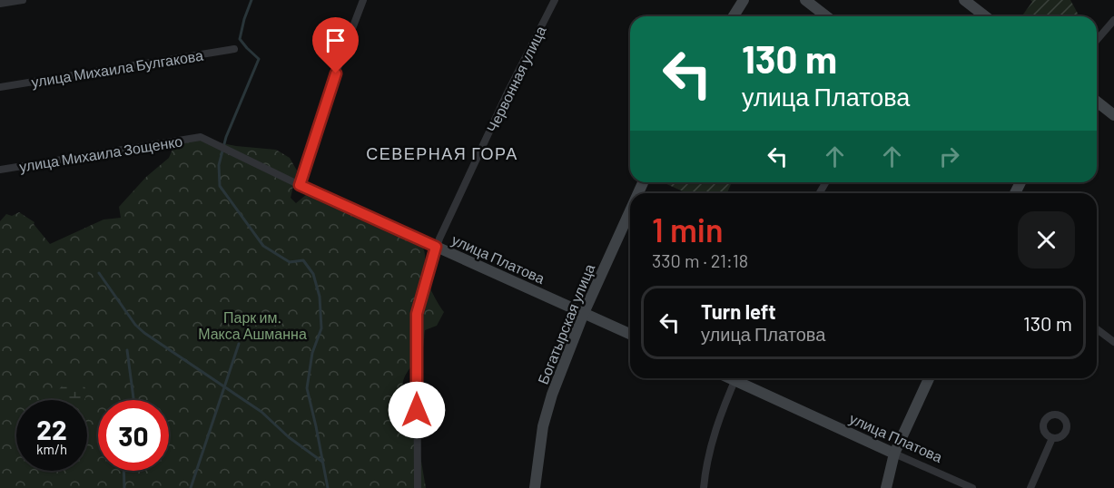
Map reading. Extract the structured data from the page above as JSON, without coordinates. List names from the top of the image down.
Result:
{
  "streets": {
    "street": [
      "улица Михаила Булгакова",
      "Червонная улица",
      "улица Михаила Зощенко",
      "улица Платова",
      "Богатырская улица"
    ]
  },
  "crossings": [
    ["Червонная улица", "улица Платова"],
    ["улица Михаила Зощенко", "улица Платова"],
    ["улица Платова", "Богатырская улица"]
  ],
  "districts": ["СЕВЕРНАЯ ГОРА"],
  "parks": ["Парк им. Макса Ашманна"],
  "page": {
    "turn": ["130 m", "улица Платова"],
    "heading": ["1 min", "330 m · 21:18"],
    "list": [
      {
        "name": "Turn left",
        "note": "улица Платова",
        "value": "130 m"
      }
    ],
    "speed": "22 km/h",
    "limit": "30"
  }
}
